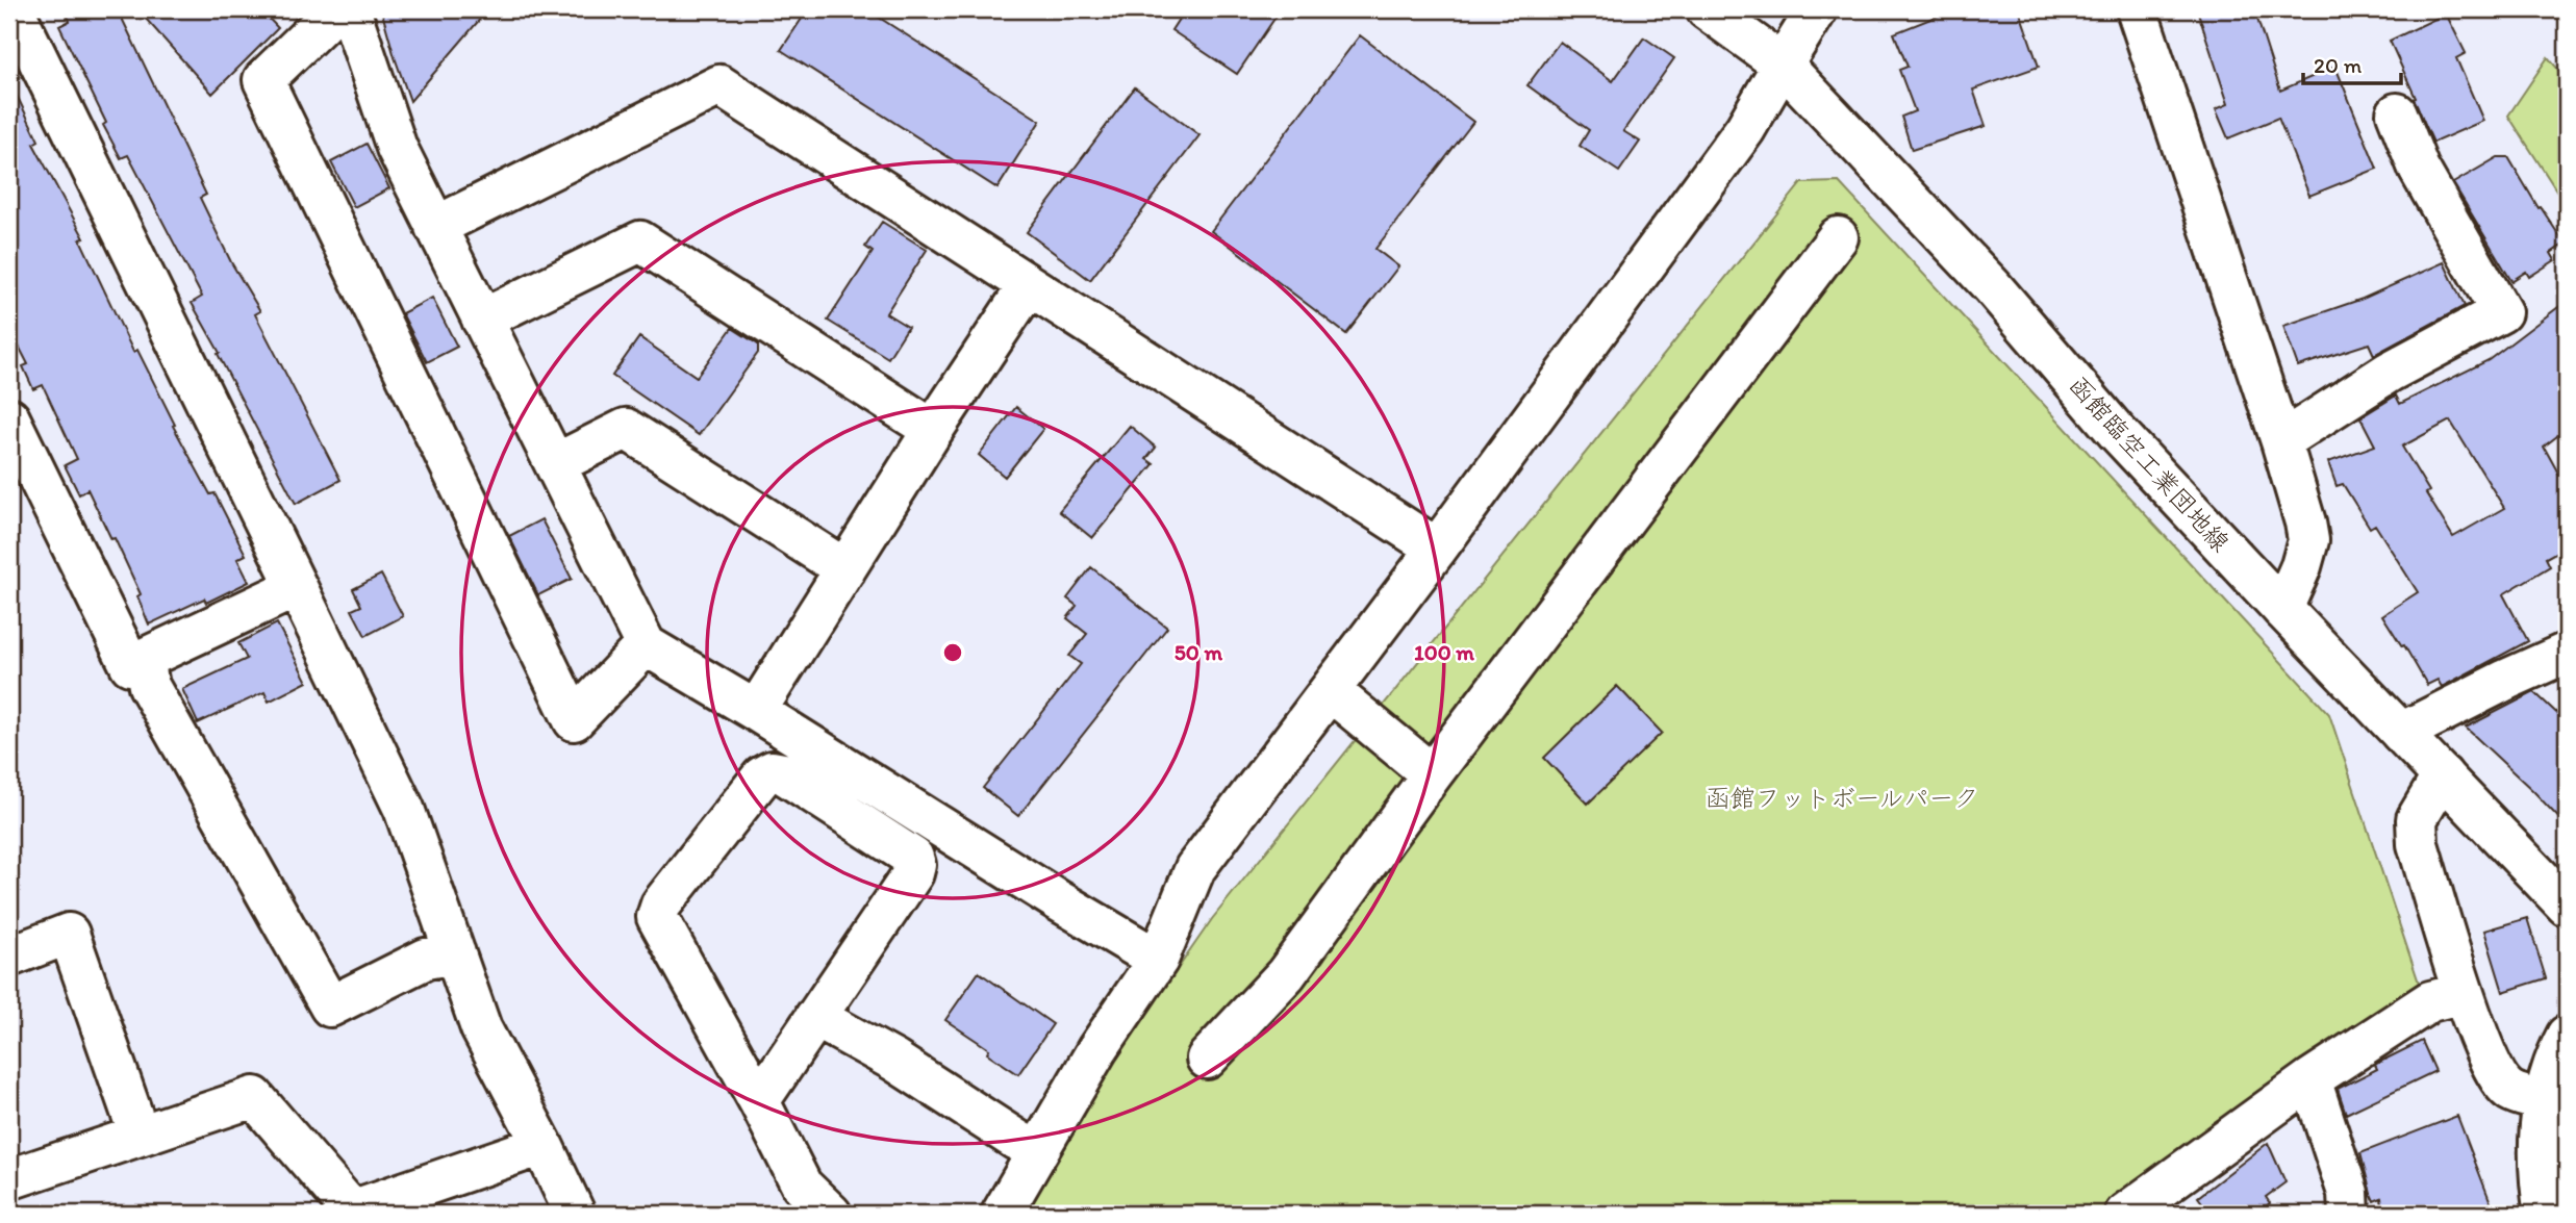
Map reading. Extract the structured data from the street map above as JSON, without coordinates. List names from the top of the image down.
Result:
{
  "streets": {
    "street": ["函館臨空工業団地線"]
  },
  "parks": ["函館フットボールパーク"],
  "scale_bar": "20 m",
  "rings": ["50 m", "100 m"]
}
